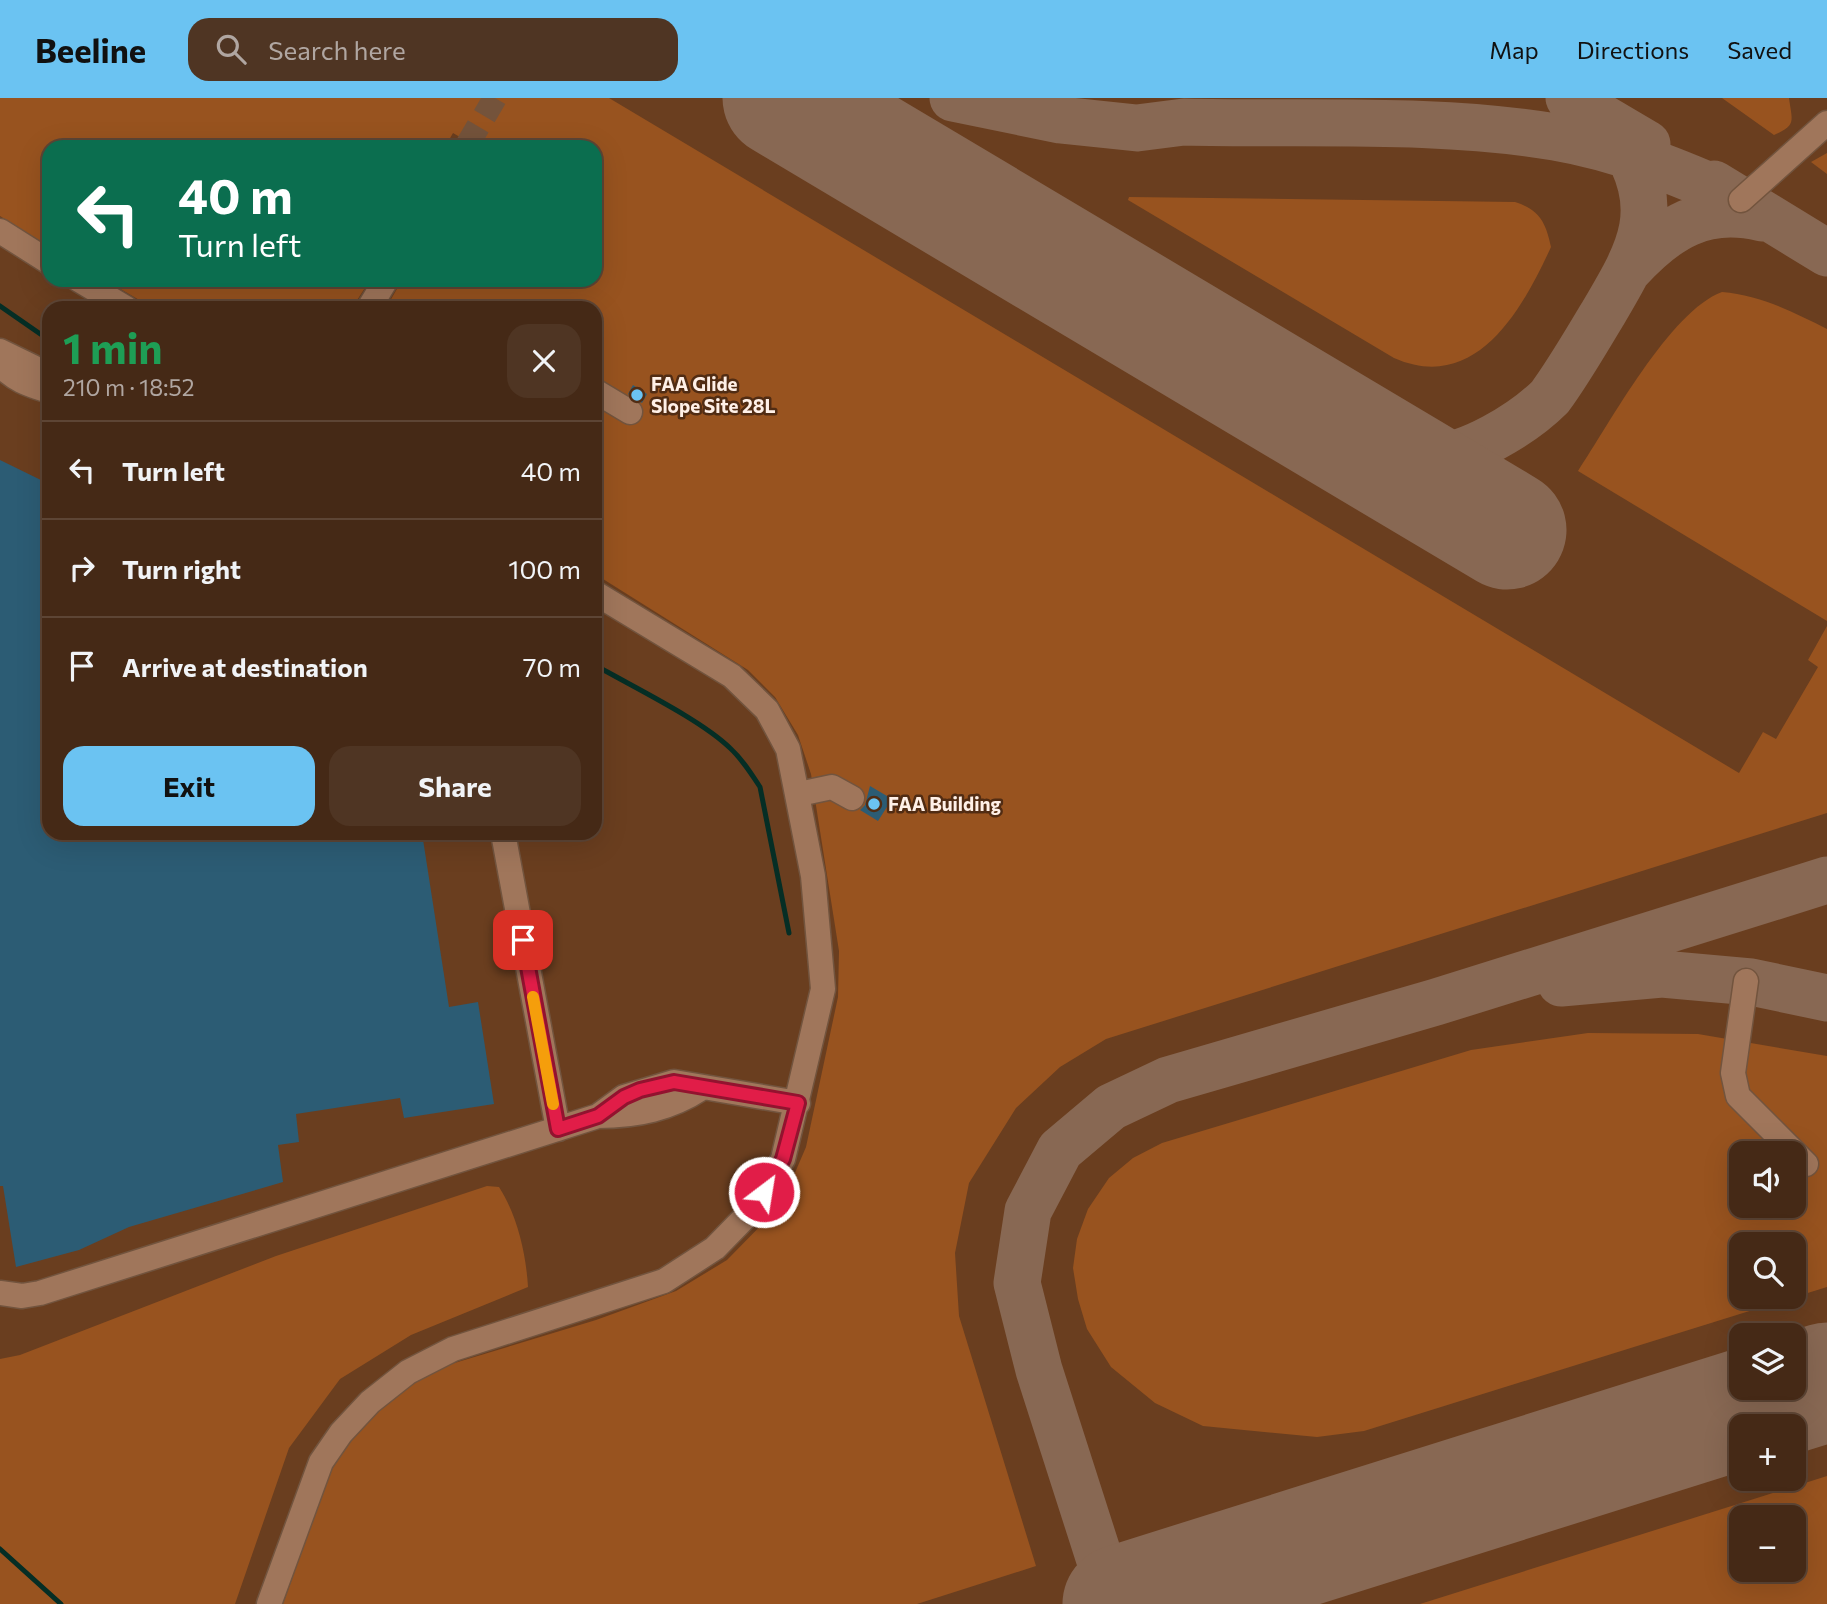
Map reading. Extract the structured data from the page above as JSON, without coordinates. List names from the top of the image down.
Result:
{
  "places": ["FAA Glide Slope Site 28L", "FAA Building"],
  "page": {
    "header": "Beeline",
    "search": "Search here",
    "nav": ["Map", "Directions", "Saved"],
    "turn": ["40 m", "Turn left"],
    "heading": ["1 min", "210 m · 18:52"],
    "list": [
      {
        "name": "Turn left",
        "value": "40 m"
      },
      {
        "name": "Turn right",
        "value": "100 m"
      },
      {
        "name": "Arrive at destination",
        "value": "70 m"
      }
    ],
    "buttons": ["Exit", "Share"],
    "map_buttons": ["+", "−"]
  }
}
